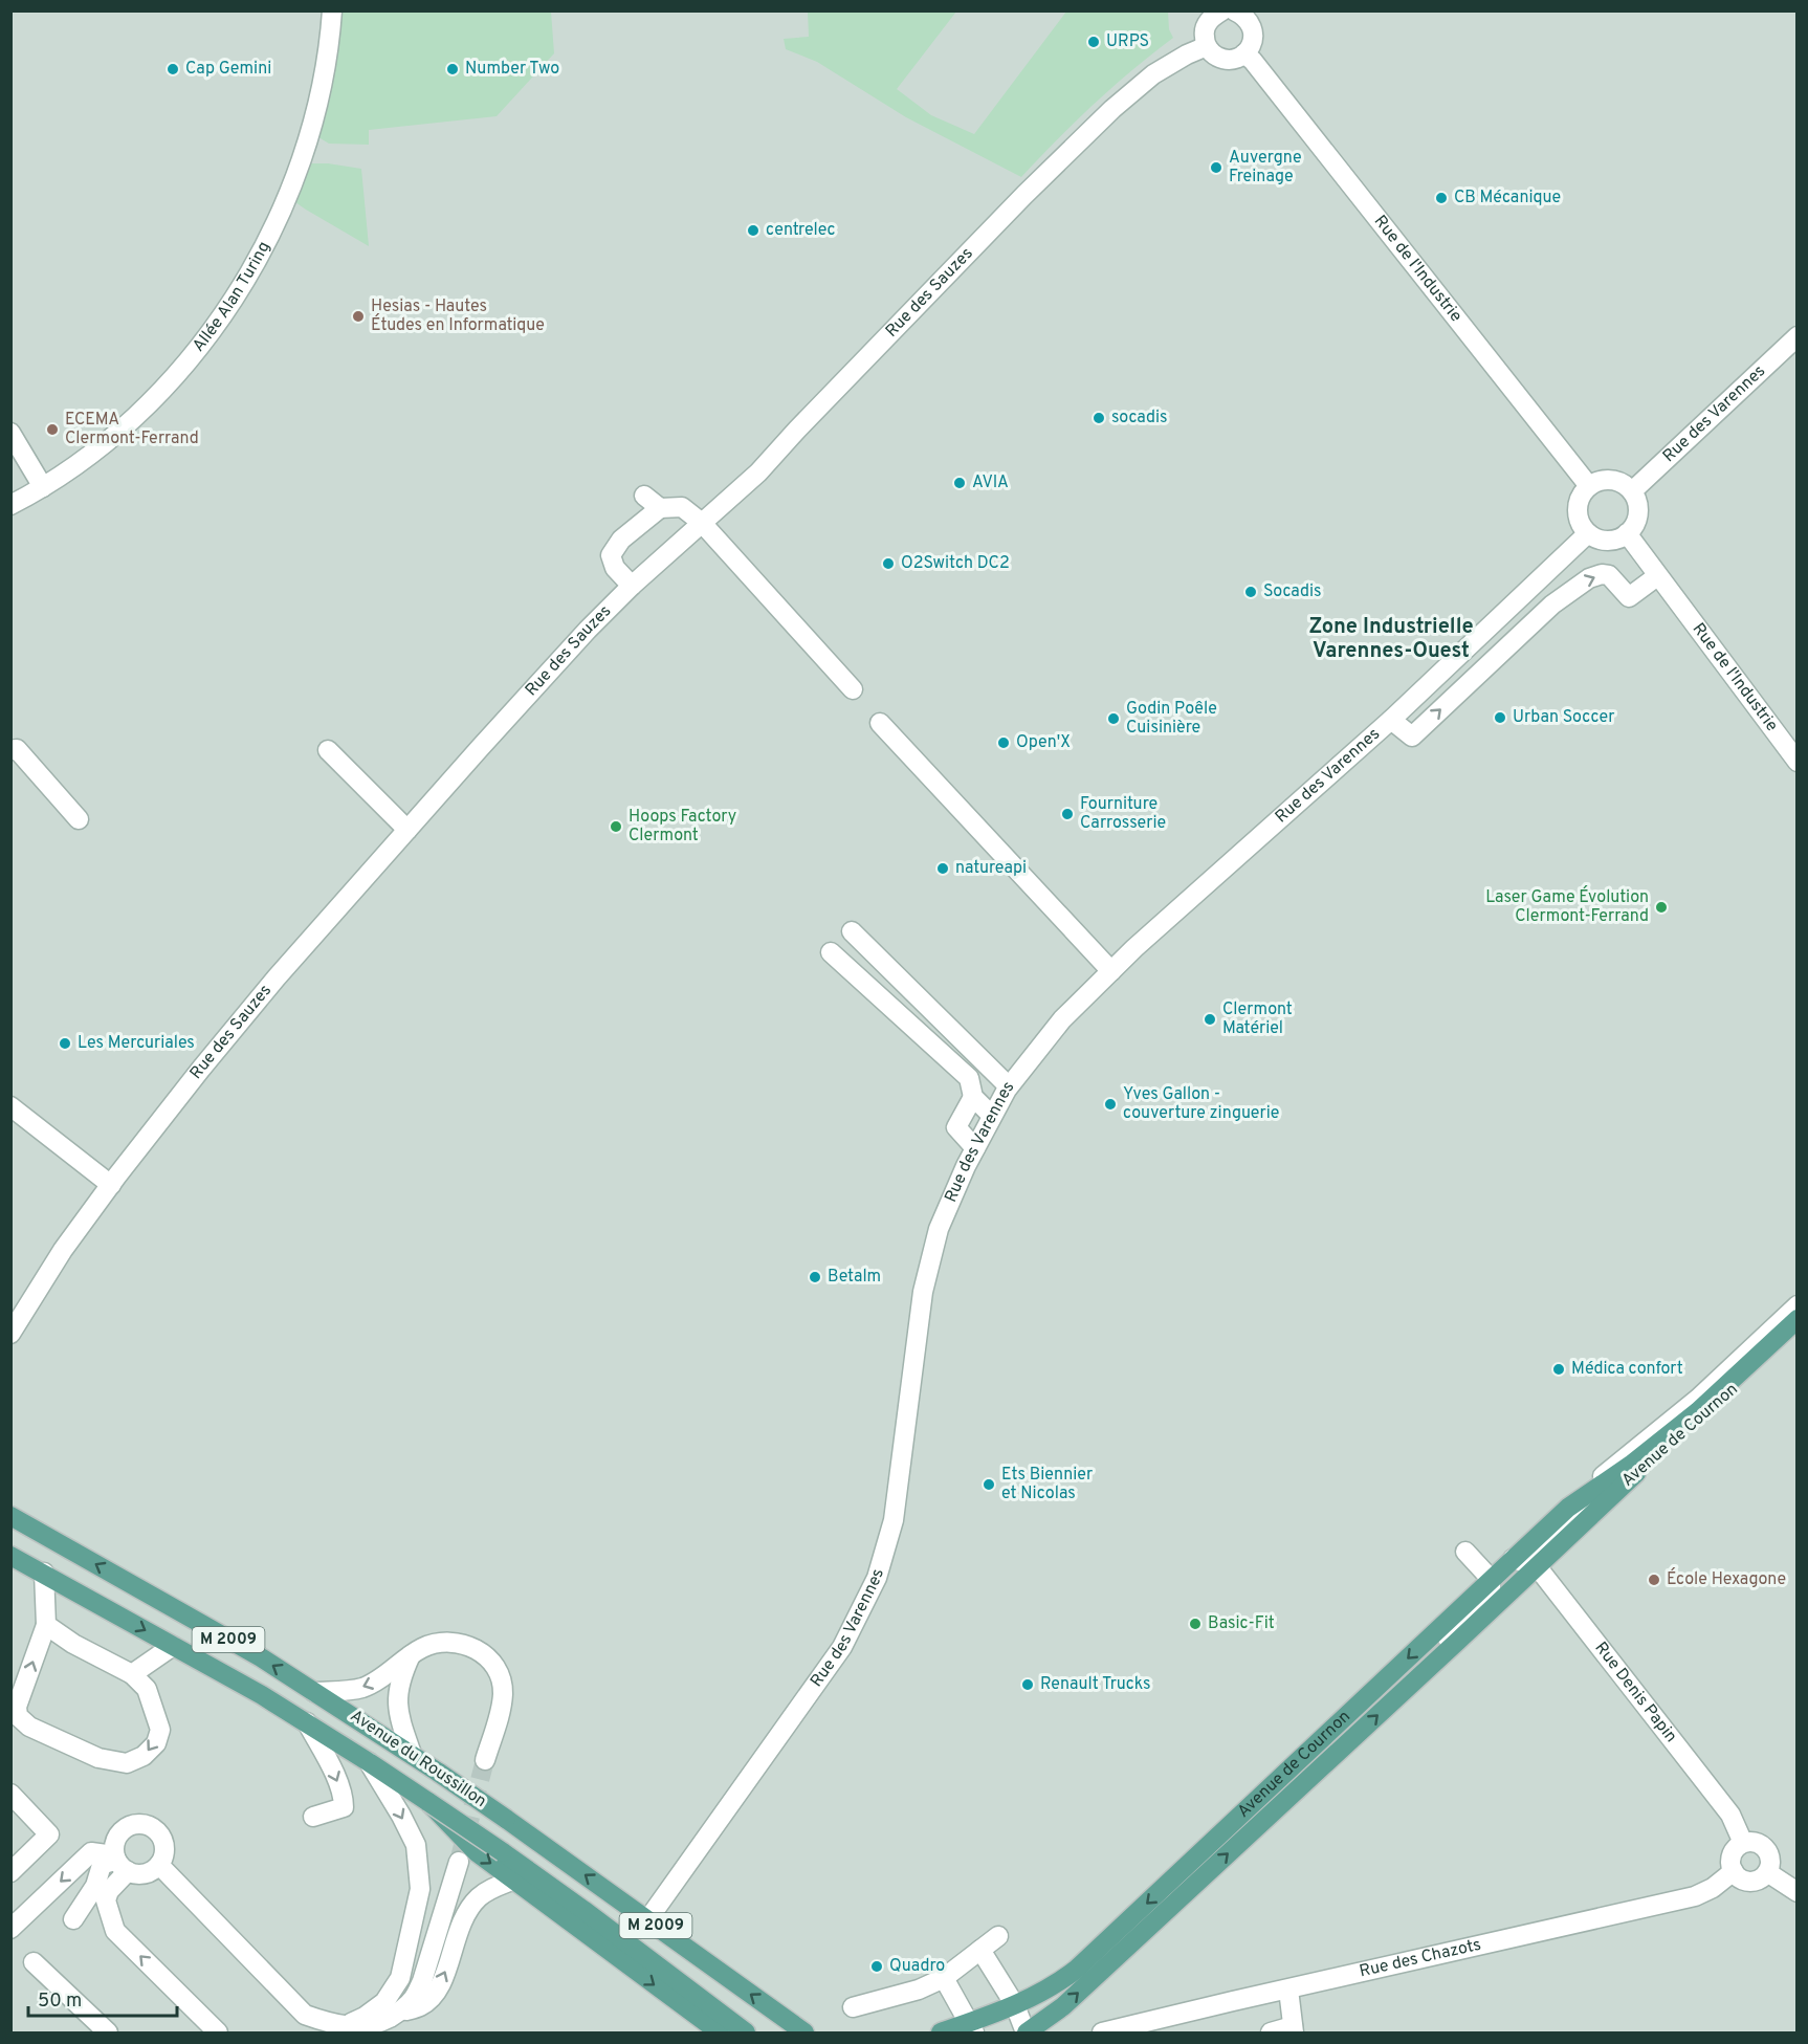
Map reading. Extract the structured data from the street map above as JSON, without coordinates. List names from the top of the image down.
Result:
{
  "streets": {
    "main road": ["Avenue de Cournon", "M 2009", "Avenue du Roussillon"],
    "street": [
      "Rue de l'Industrie",
      "Rue des Sauzes",
      "Allée Alan Turing",
      "Rue des Varennes",
      "Rue Denis Papin",
      "Rue des Chazots"
    ]
  },
  "crossings": [
    ["Rue de l'Industrie", "Rue des Varennes"],
    ["Rue des Varennes", "Avenue du Roussillon"],
    ["Avenue de Cournon", "Rue Denis Papin"],
    ["Rue Denis Papin", "Rue des Chazots"]
  ],
  "districts": ["Zone Industrielle Varennes-Ouest"],
  "places": [
    "URPS",
    "Cap Gemini",
    "Number Two",
    "Auvergne Freinage",
    "CB Mécanique",
    "centrelec",
    "Hesias - Hautes Études en Informatique",
    "socadis",
    "ECEMA Clermont-Ferrand",
    "AVIA",
    "O2Switch DC2",
    "Socadis",
    "Urban Soccer",
    "Godin Poêle Cuisinière",
    "Open'X",
    "Fourniture Carrosserie",
    "Hoops Factory Clermont",
    "natureapi",
    "Laser Game Évolution Clermont-Ferrand",
    "Clermont Matériel",
    "Les Mercuriales",
    "Yves Gallon - couverture zinguerie",
    "Betalm",
    "Médica confort",
    "Ets Biennier et Nicolas",
    "École Hexagone",
    "Basic-Fit",
    "Renault Trucks",
    "Quadro"
  ],
  "scale_bar": "50 m"
}
